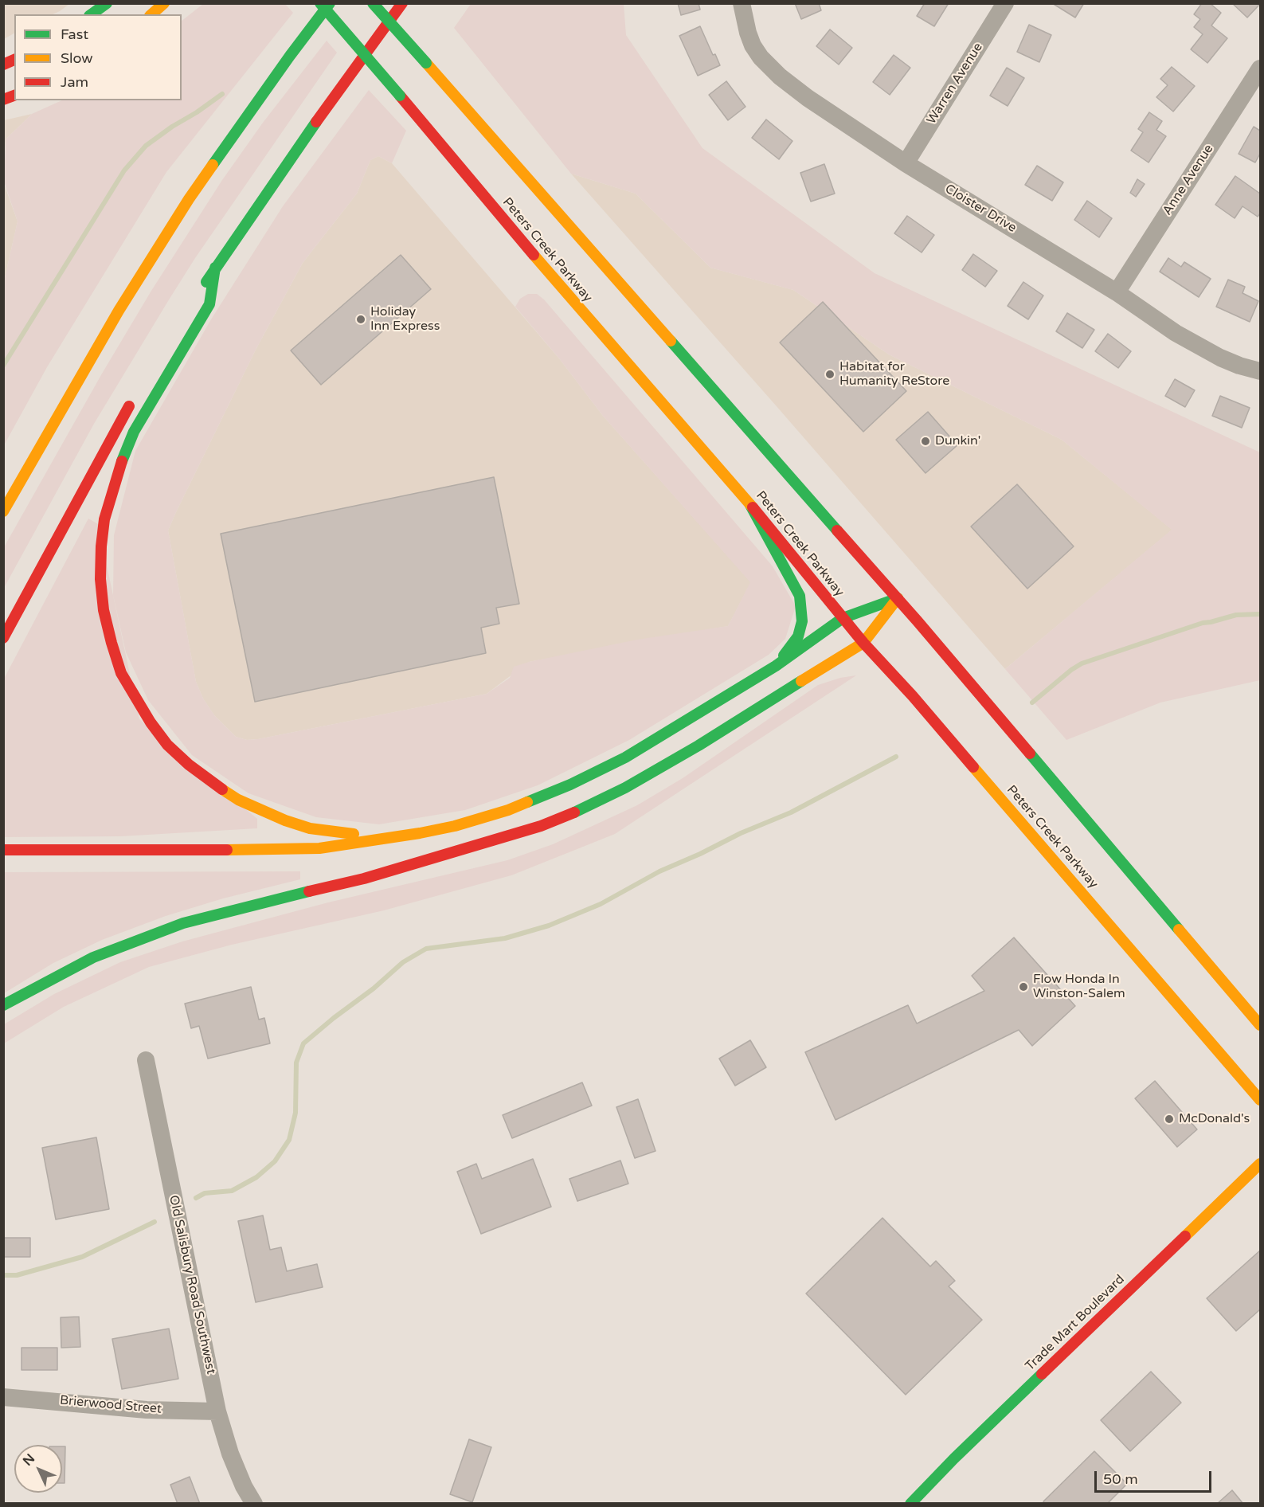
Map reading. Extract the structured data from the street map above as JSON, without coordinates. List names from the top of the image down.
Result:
{
  "streets": {
    "main road": ["Peters Creek Parkway", "Trade Mart Boulevard"],
    "street": [
      "Warren Avenue",
      "Anne Avenue",
      "Cloister Drive",
      "Old Salisbury Road Southwest",
      "Brierwood Street"
    ]
  },
  "crossings": [
    ["Warren Avenue", "Cloister Drive"],
    ["Anne Avenue", "Cloister Drive"],
    ["Old Salisbury Road Southwest", "Brierwood Street"]
  ],
  "places": [
    "Holiday Inn Express",
    "Habitat for Humanity ReStore",
    "Dunkin'",
    "Flow Honda In Winston-Salem",
    "McDonald's"
  ],
  "legend": ["Fast", "Slow", "Jam"],
  "scale_bar": "50 m",
  "north": "top left"
}
